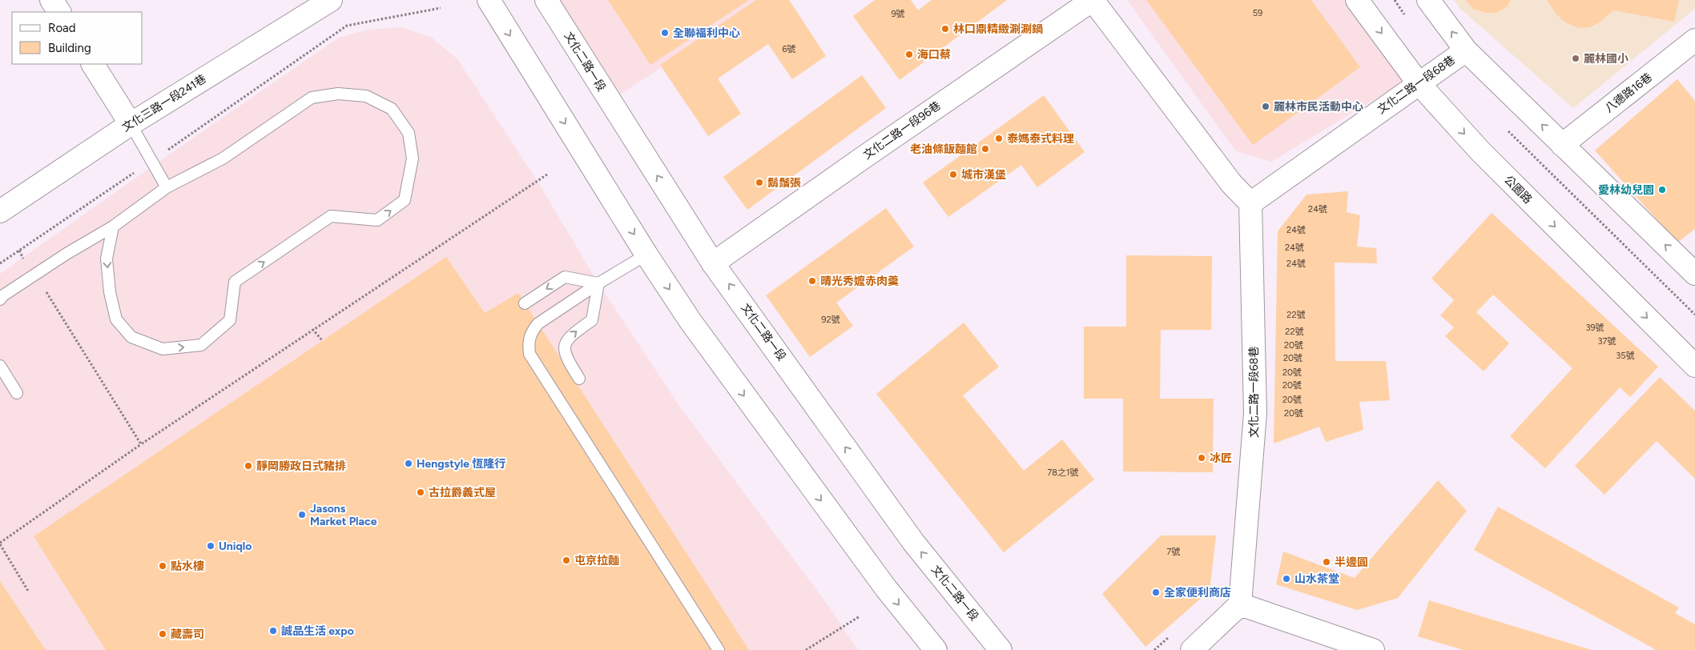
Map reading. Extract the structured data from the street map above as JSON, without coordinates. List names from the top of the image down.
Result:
{
  "streets": {
    "street": [
      "文化二路一段",
      "文化二路一段68巷",
      "八德路16巷",
      "文化三路一段241巷",
      "文化二路一段96巷",
      "公園路"
    ]
  },
  "crossings": [
    ["文化二路一段", "文化二路一段96巷"],
    ["文化二路一段68巷", "公園路"]
  ],
  "places": [
    "林口鼎精緻涮涮鍋",
    "全聯福利中心",
    "海口蔡",
    "麗林國小",
    "麗林市民活動中心",
    "泰媽泰式料理",
    "老油條飯麵館",
    "城市漢堡",
    "鬍鬚張",
    "愛林幼兒園",
    "晴光秀嬤赤肉羹",
    "冰匠",
    "Hengstyle 恆隆行",
    "靜岡勝政日式豬排",
    "古拉爵義式屋",
    "Jasons Market Place",
    "Uniqlo",
    "屯京拉麵",
    "半邊圓",
    "點水樓",
    "山水茶堂",
    "全家便利商店",
    "誠品生活 expo",
    "藏壽司"
  ],
  "house_numbers": [
    "59",
    "9號",
    "6號",
    "24號",
    "24號",
    "24號",
    "24號",
    "22號",
    "92號",
    "39號",
    "22號",
    "37號",
    "20號",
    "35號",
    "20號",
    "20號",
    "20號",
    "20號",
    "20號",
    "78之1號",
    "7號"
  ],
  "legend": ["Road", "Building"]
}
